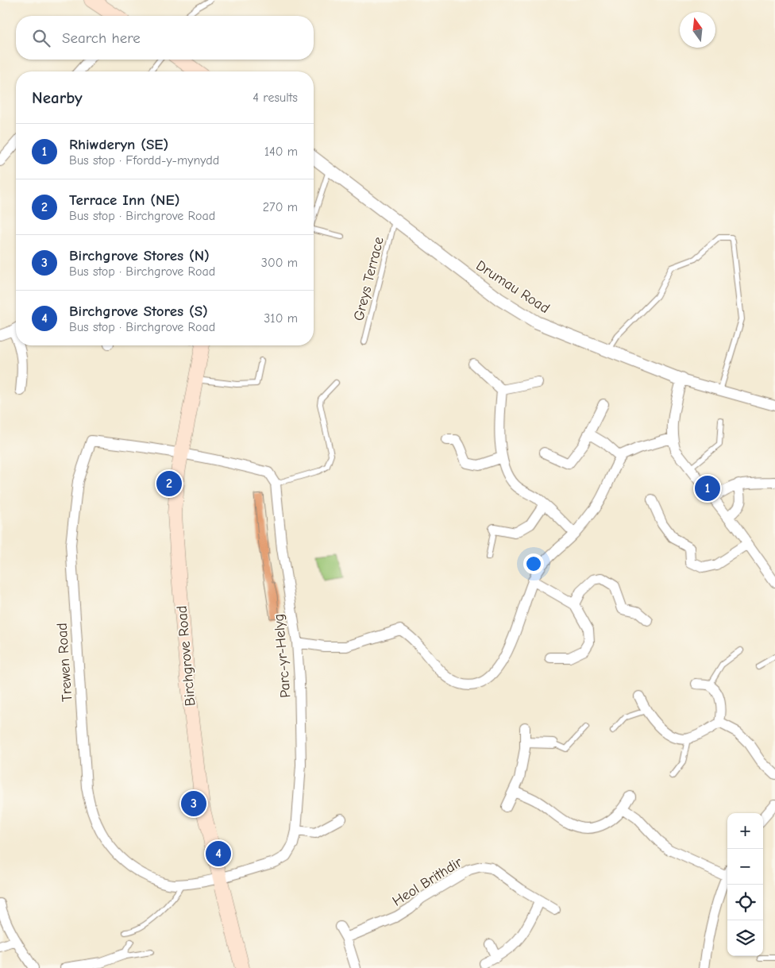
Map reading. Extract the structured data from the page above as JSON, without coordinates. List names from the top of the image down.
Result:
{
  "streets": {
    "main road": ["Birchgrove Road"],
    "street": [
      "Drumau Road",
      "Parc-yr-Helyg",
      "Trewen Road",
      "Heol Brithdir"
    ],
    "lane": ["Greys Terrace"]
  },
  "crossings": [
    ["Greys Terrace", "Drumau Road"],
    ["Birchgrove Road", "Parc-yr-Helyg"],
    ["Birchgrove Road", "Trewen Road"],
    ["Parc-yr-Helyg", "Trewen Road"]
  ],
  "north": "top",
  "page": {
    "search": "Search here",
    "heading": ["Nearby", "4 results"],
    "list": [
      {
        "mark": "1",
        "name": "Rhiwderyn (SE)",
        "note": "Bus stop · Ffordd-y-mynydd",
        "value": "140 m"
      },
      {
        "mark": "2",
        "name": "Terrace Inn (NE)",
        "note": "Bus stop · Birchgrove Road",
        "value": "270 m"
      },
      {
        "mark": "3",
        "name": "Birchgrove Stores (N)",
        "note": "Bus stop · Birchgrove Road",
        "value": "300 m"
      },
      {
        "mark": "4",
        "name": "Birchgrove Stores (S)",
        "note": "Bus stop · Birchgrove Road",
        "value": "310 m"
      }
    ],
    "pins": [
      "2",
      "1",
      "3",
      "4"
    ],
    "map_buttons": ["+", "−"]
  }
}
